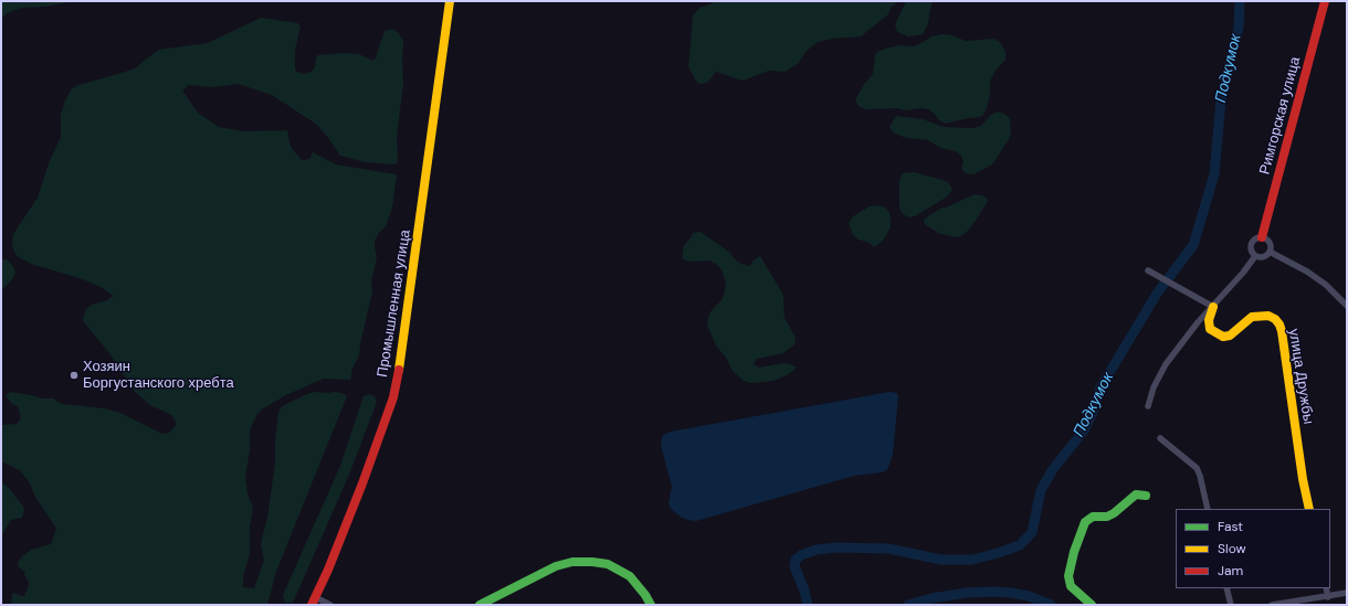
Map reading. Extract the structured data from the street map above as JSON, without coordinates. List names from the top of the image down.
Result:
{
  "streets": {
    "street": ["Римгорская улица", "Промышленная улица", "улица Дружбы"]
  },
  "water": ["Подкумок"],
  "places": ["Хозяин Боргустанского хребта"],
  "legend": ["Fast", "Slow", "Jam"]
}
